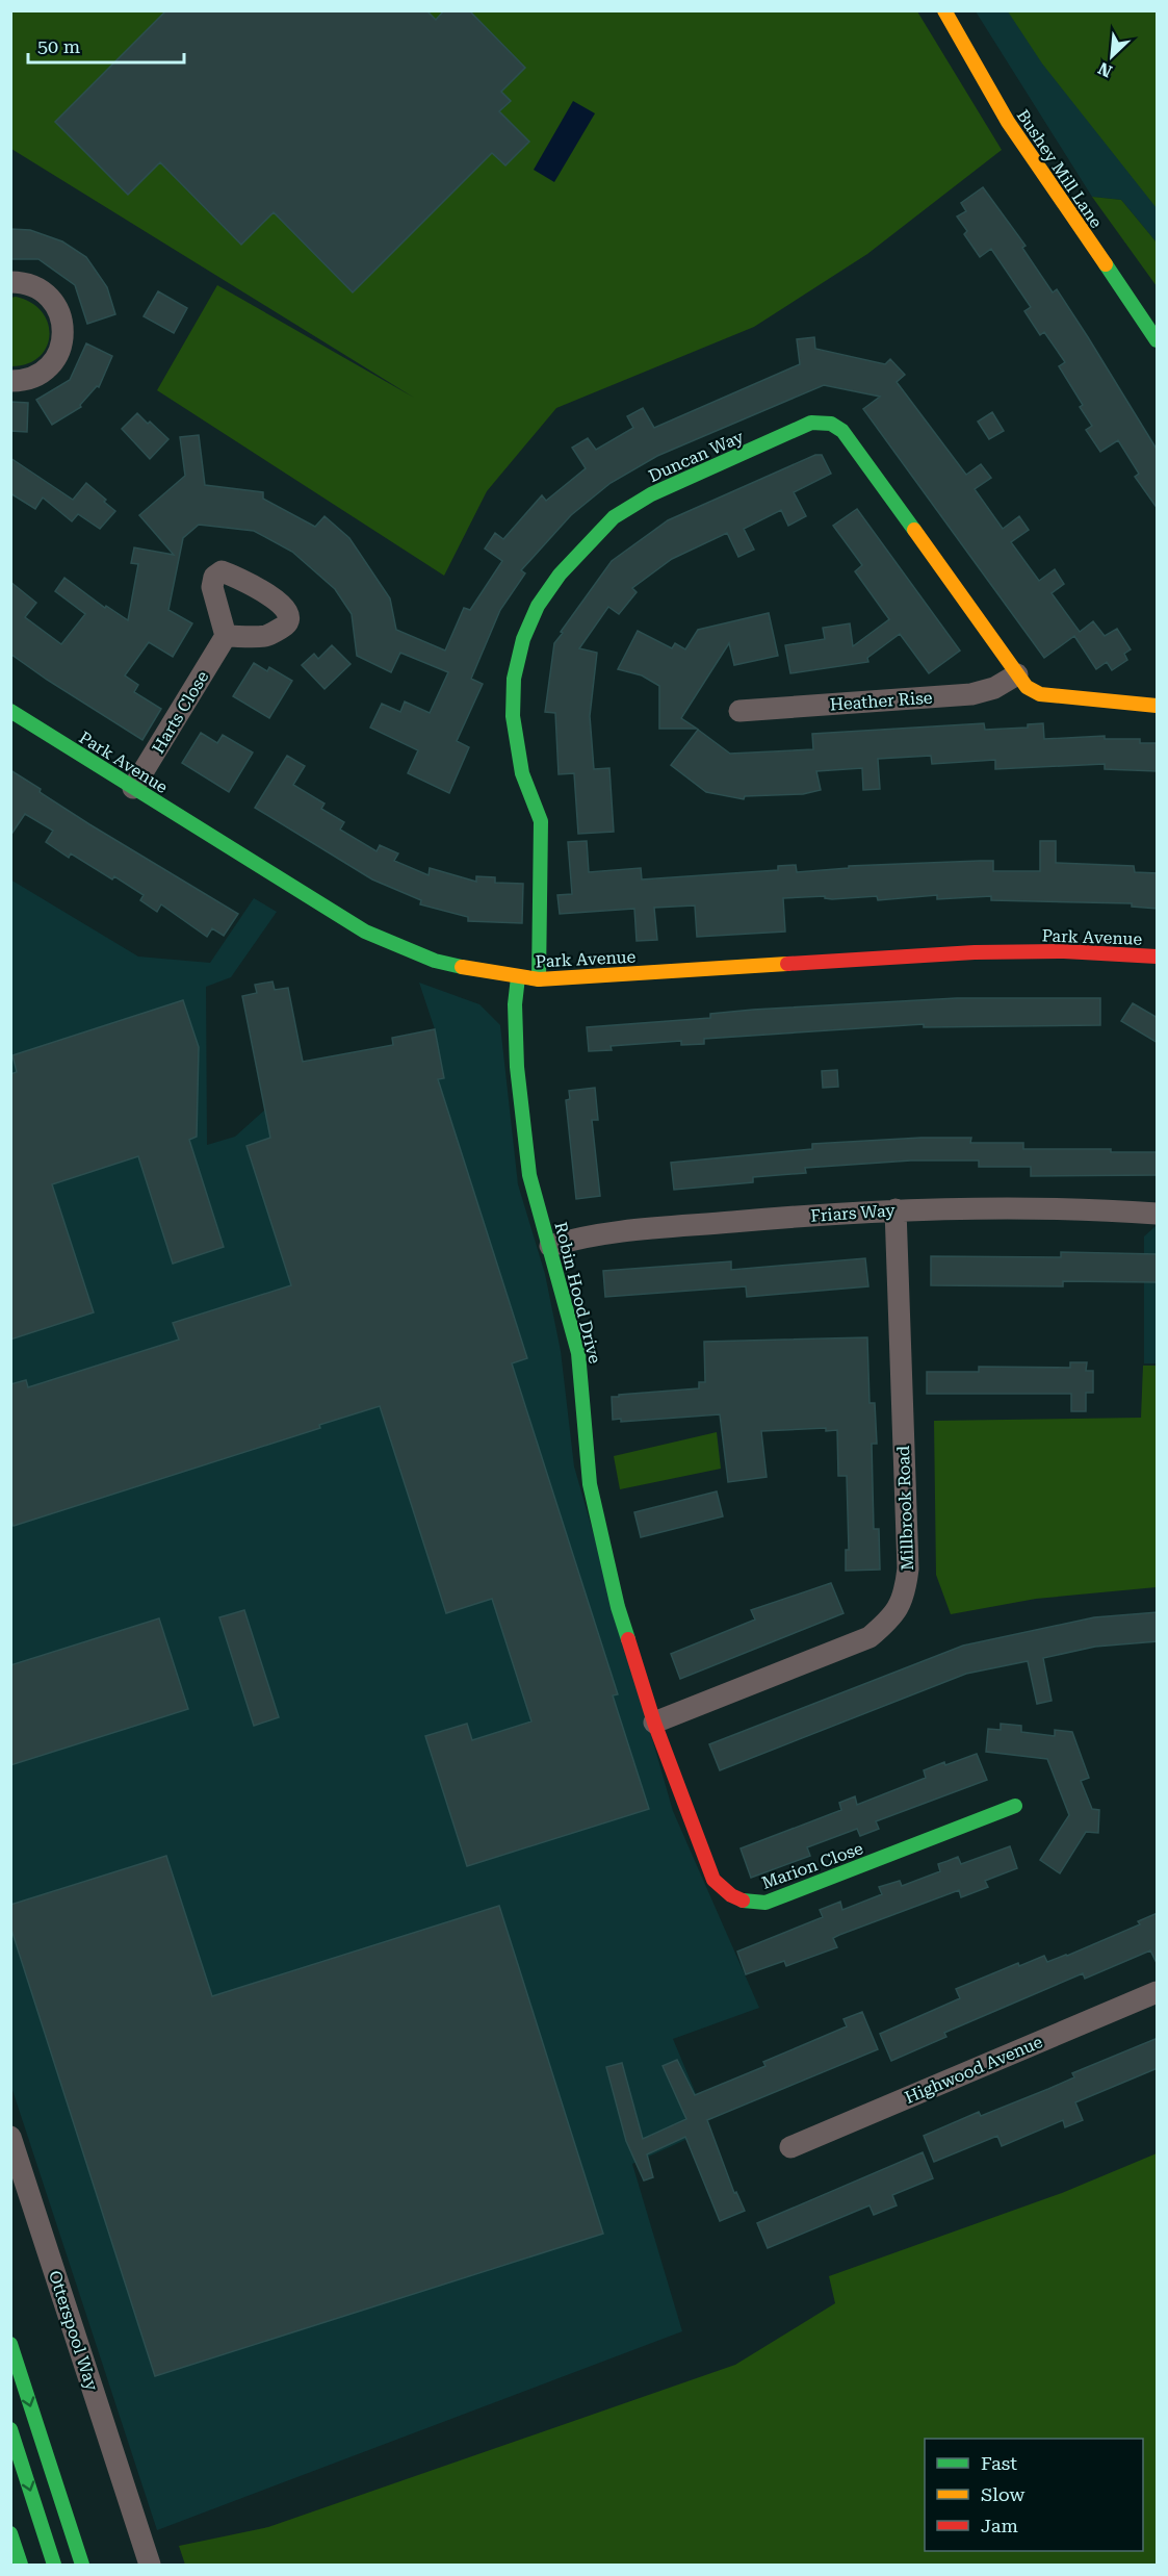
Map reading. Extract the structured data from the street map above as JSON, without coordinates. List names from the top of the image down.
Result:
{
  "streets": {
    "main road": [
      "Bushey Mill Lane",
      "Duncan Way",
      "Park Avenue",
      "Robin Hood Drive",
      "Marion Close"
    ],
    "street": [
      "Heather Rise",
      "Harts Close",
      "Friars Way",
      "Millbrook Road",
      "Highwood Avenue",
      "Otterspool Way"
    ]
  },
  "crossings": [
    ["Duncan Way", "Heather Rise"],
    ["Duncan Way", "Park Avenue"],
    ["Harts Close", "Park Avenue"],
    ["Park Avenue", "Robin Hood Drive"],
    ["Friars Way", "Robin Hood Drive"],
    ["Friars Way", "Millbrook Road"],
    ["Robin Hood Drive", "Millbrook Road"],
    ["Robin Hood Drive", "Marion Close"],
    ["Millbrook Road", "Marion Close"]
  ],
  "legend": ["Fast", "Slow", "Jam"],
  "scale_bar": "50 m",
  "north": "bottom left"
}
